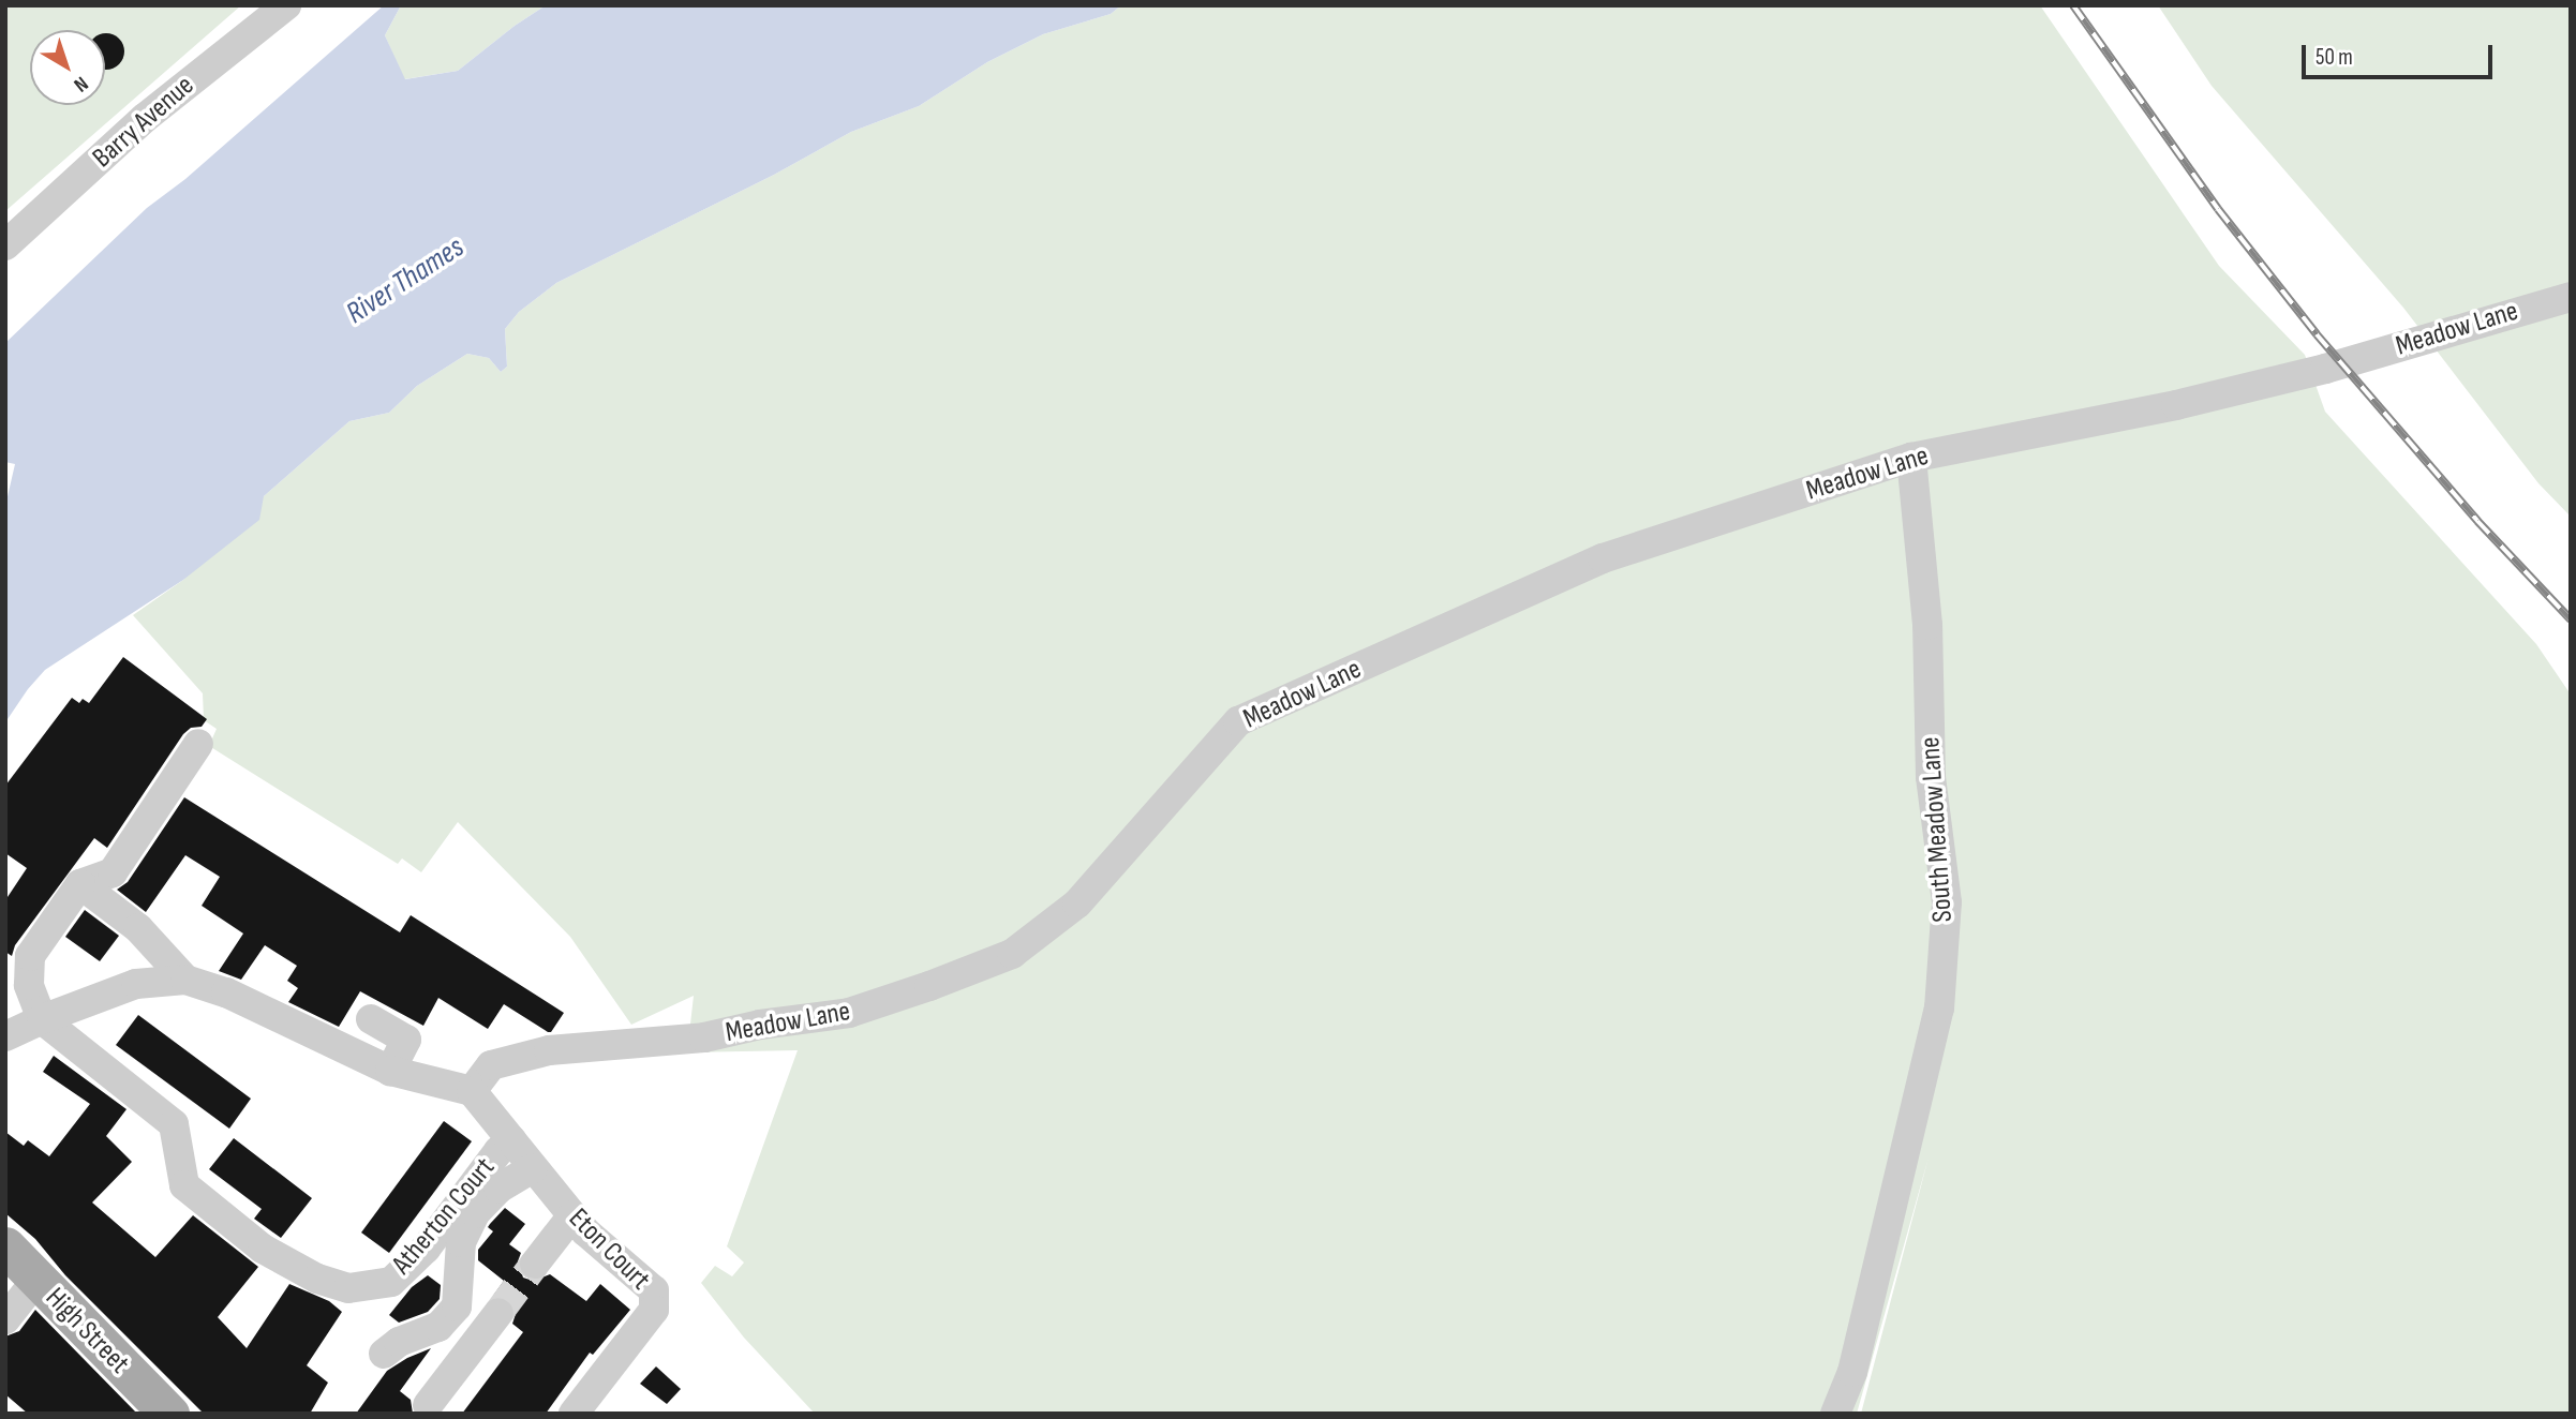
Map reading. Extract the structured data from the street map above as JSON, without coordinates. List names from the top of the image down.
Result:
{
  "streets": {
    "main road": ["High Street"],
    "street": [
      "Barry Avenue",
      "Meadow Lane",
      "South Meadow Lane",
      "Atherton Court",
      "Eton Court"
    ]
  },
  "crossings": [
    ["Meadow Lane", "South Meadow Lane"],
    ["Meadow Lane", "Eton Court"],
    ["Atherton Court", "Eton Court"]
  ],
  "water": ["River Thames"],
  "scale_bar": "50 m",
  "north": "bottom right"
}
